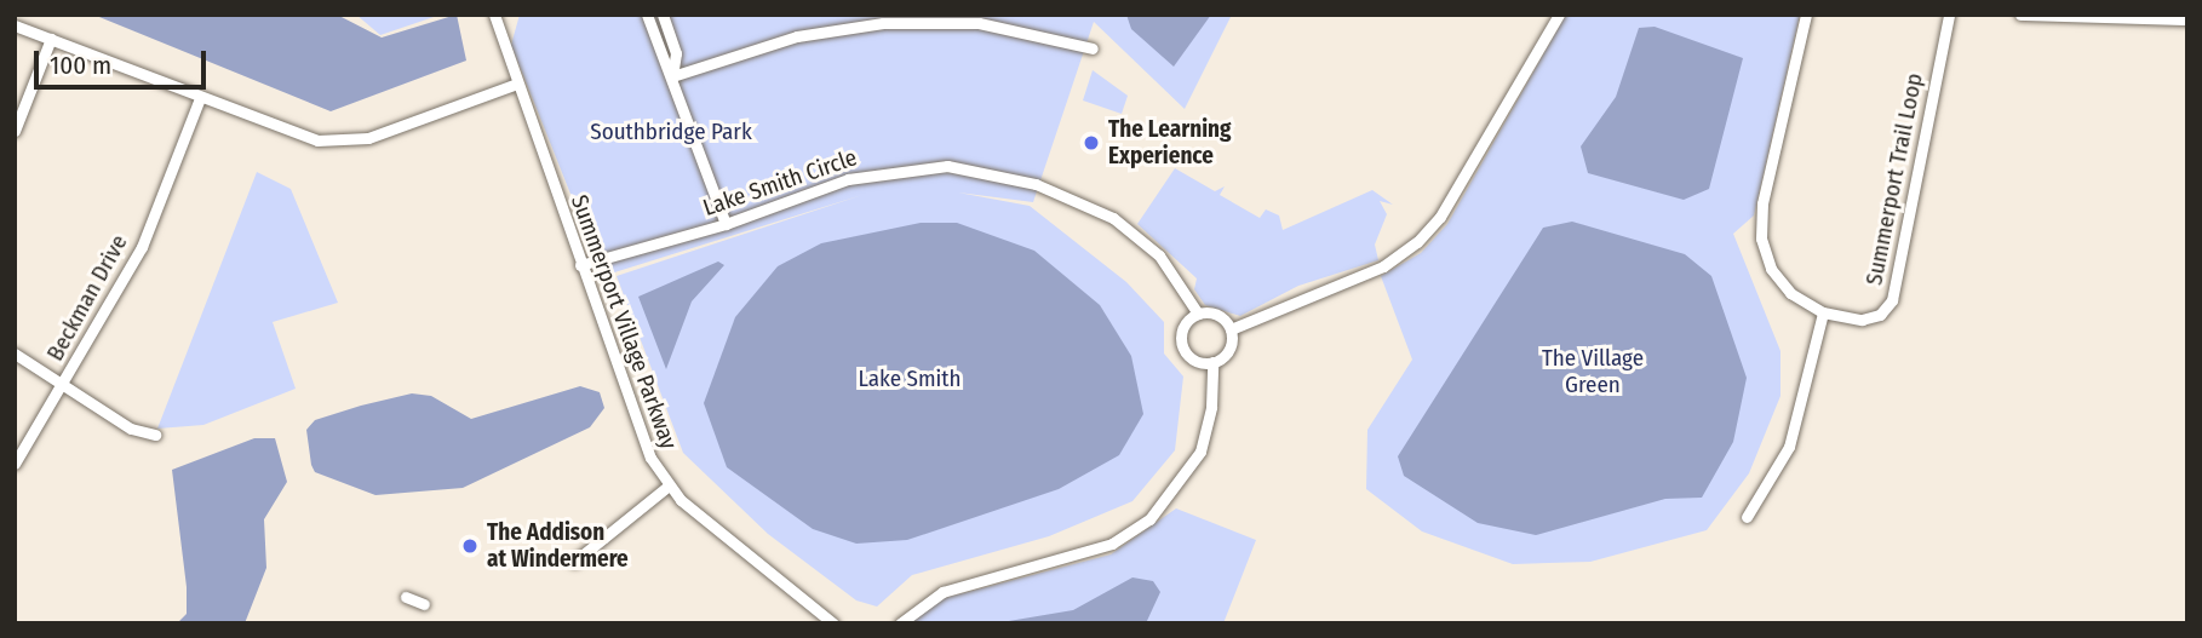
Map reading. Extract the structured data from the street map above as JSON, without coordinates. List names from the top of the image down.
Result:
{
  "streets": {
    "street": [
      "Summerport Trail Loop",
      "Lake Smith Circle",
      "Beckman Drive",
      "Summerport Village Parkway"
    ]
  },
  "crossings": [
    ["Lake Smith Circle", "Summerport Village Parkway"]
  ],
  "parks": ["Southbridge Park", "The Village Green", "Lake Smith"],
  "places": ["The Learning Experience", "The Addison at Windermere"],
  "scale_bar": "100 m"
}
